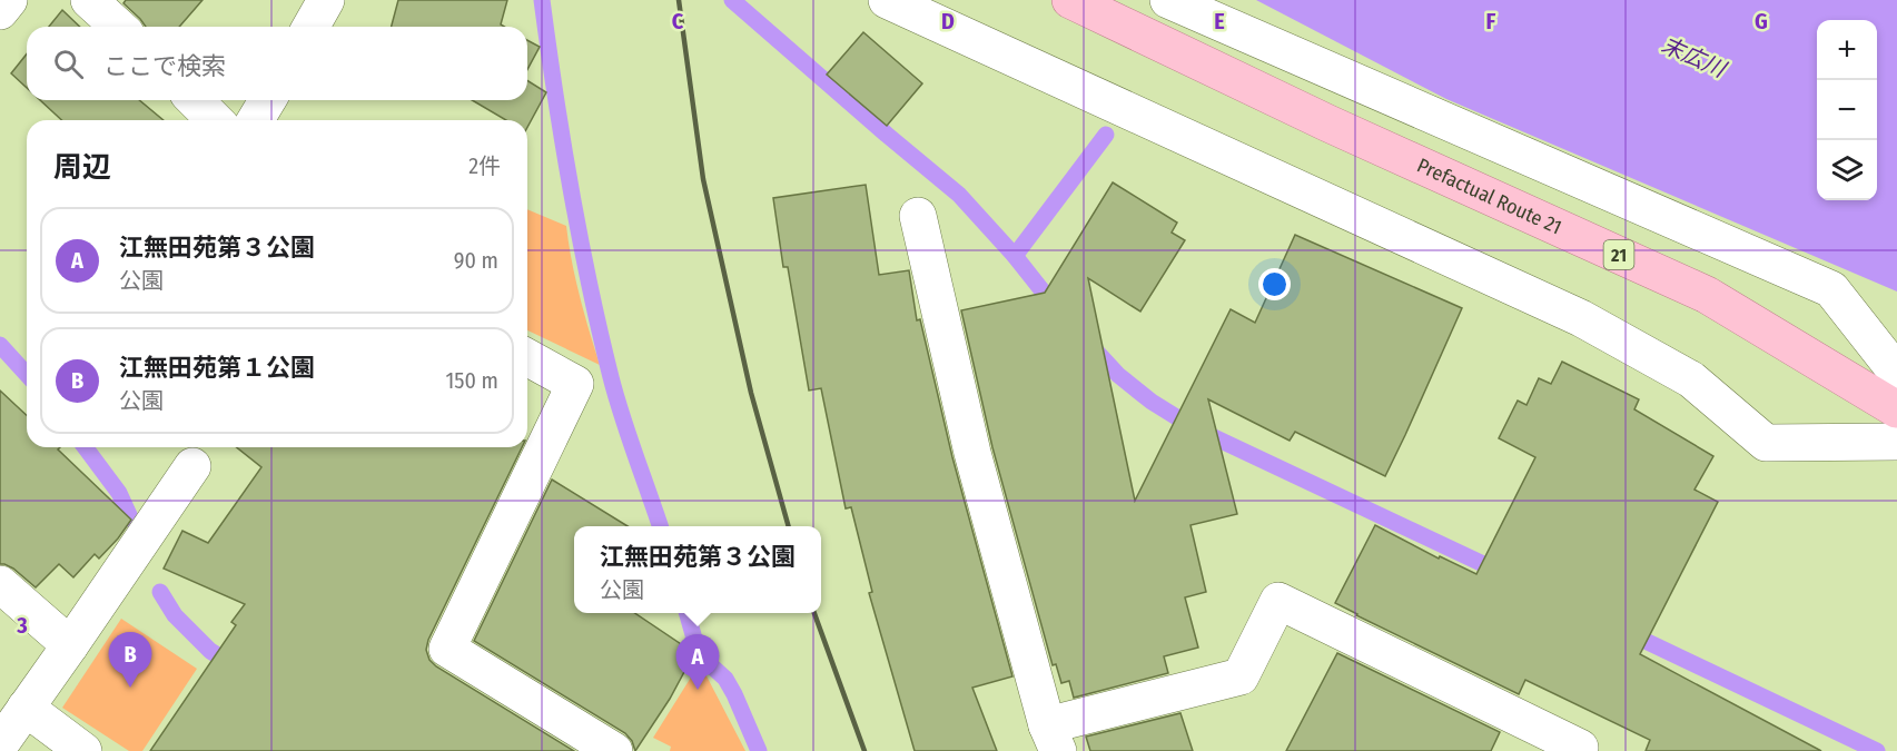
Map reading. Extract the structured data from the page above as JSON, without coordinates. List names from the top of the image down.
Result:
{
  "streets": {
    "main road": ["Prefactual Route 21", "21"]
  },
  "water": ["末広川"],
  "page": {
    "map_buttons": ["+", "−"],
    "search": "ここで検索",
    "heading": ["周辺", "2件"],
    "list": [
      {
        "mark": "A",
        "name": "江無田苑第３公園",
        "note": "公園",
        "value": "90 m"
      },
      {
        "mark": "B",
        "name": "江無田苑第１公園",
        "note": "公園",
        "value": "150 m"
      }
    ],
    "popup": ["江無田苑第３公園", "公園"],
    "pins": ["B", "A"]
  },
  "grid": {
    "columns": [
      "C",
      "D",
      "E",
      "F",
      "G"
    ],
    "rows": ["3"]
  }
}
